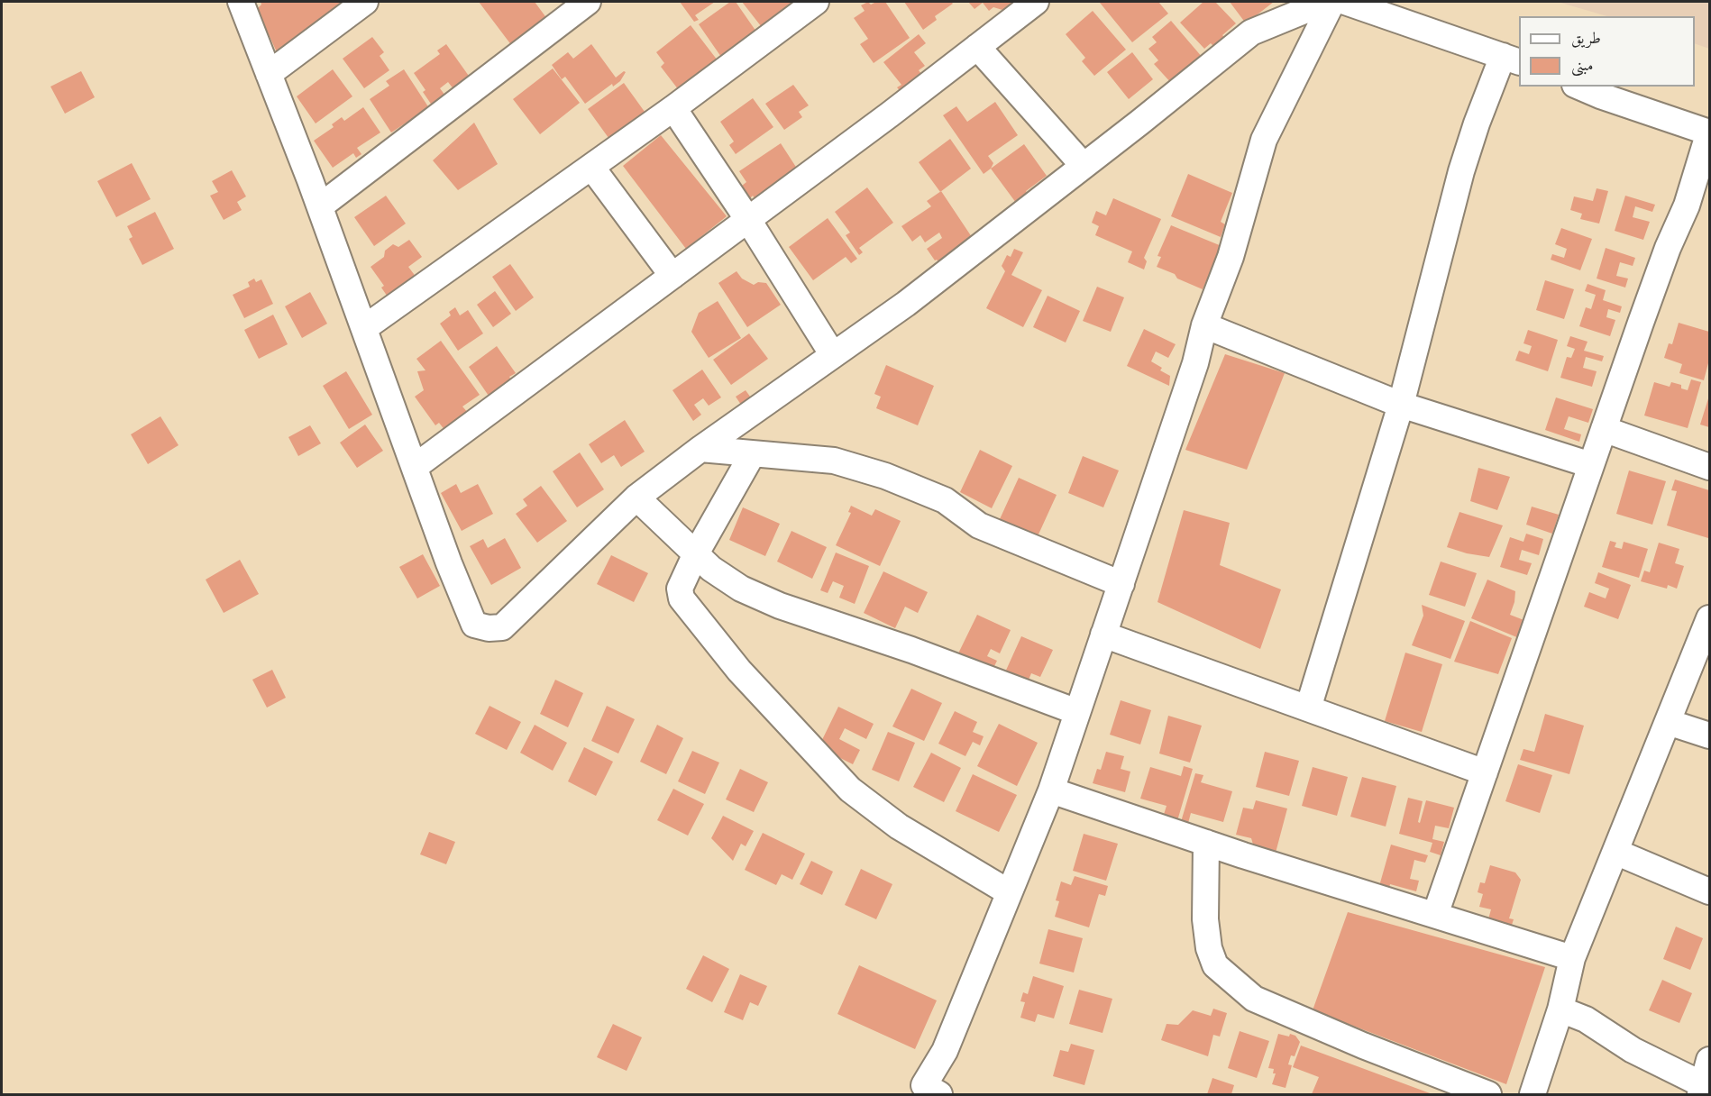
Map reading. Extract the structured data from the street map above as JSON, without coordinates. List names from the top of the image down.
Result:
{
  "legend": ["طريق", "مبنى"]
}
